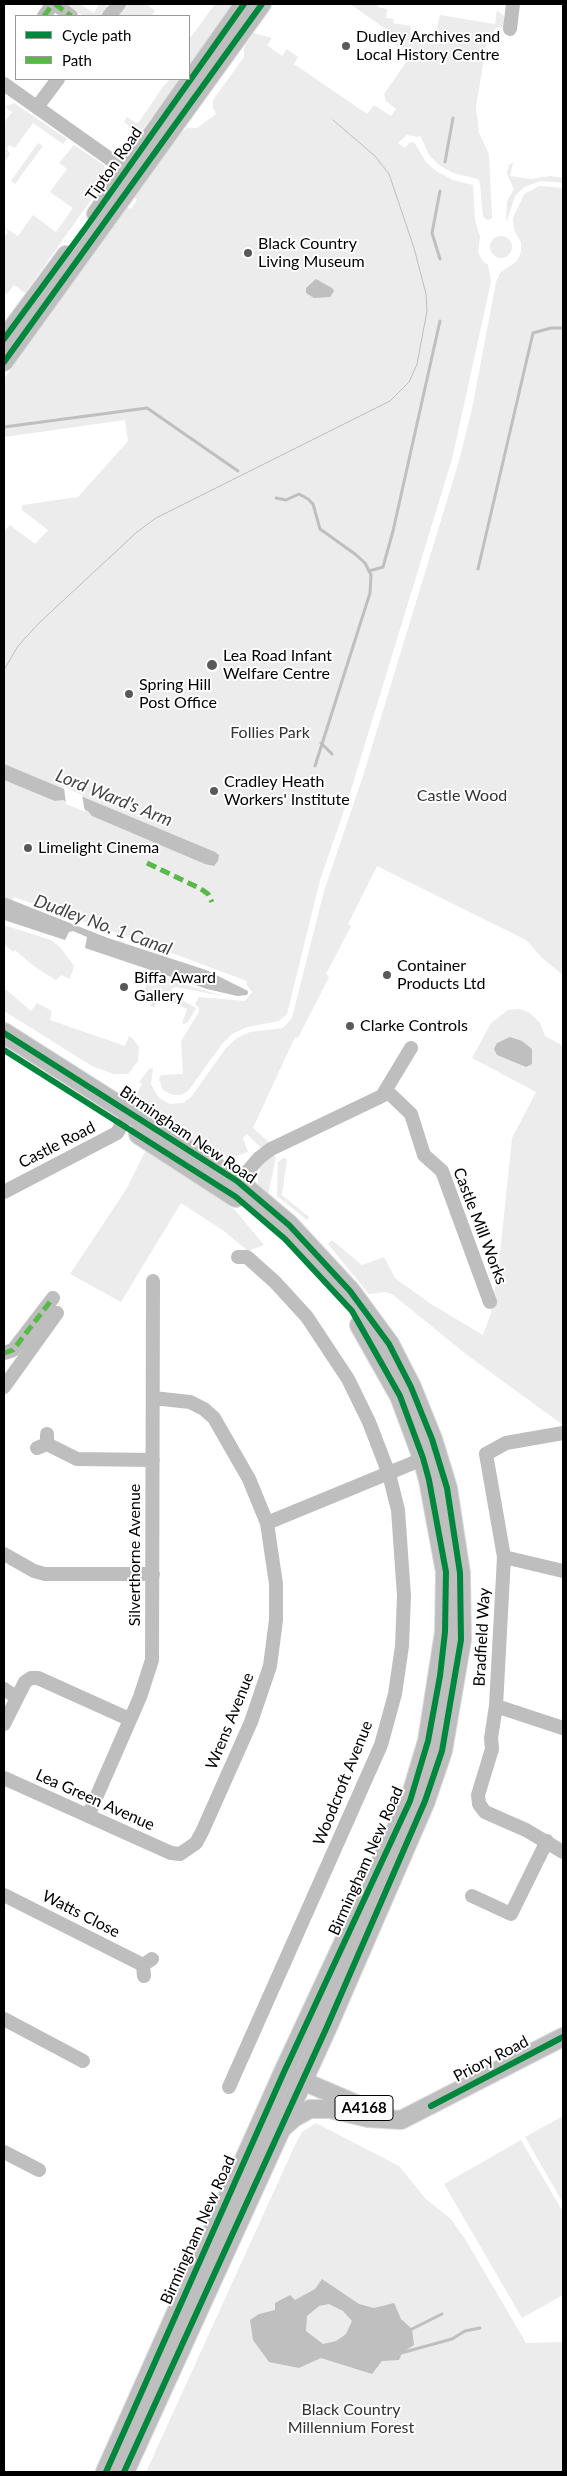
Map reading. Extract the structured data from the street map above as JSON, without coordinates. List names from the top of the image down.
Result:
{
  "streets": {
    "highway": ["Birmingham New Road"],
    "main road": ["Tipton Road", "Priory Road", "A4168"],
    "street": [
      "Castle Road",
      "Castle Mill Works",
      "Silverthorne Avenue",
      "Bradfield Way",
      "Wrens Avenue",
      "Woodcroft Avenue",
      "Lea Green Avenue",
      "Watts Close"
    ]
  },
  "crossings": [
    ["Birmingham New Road", "Castle Road"],
    ["Birmingham New Road", "Priory Road"],
    ["Silverthorne Avenue", "Wrens Avenue"],
    ["Silverthorne Avenue", "Lea Green Avenue"],
    ["Wrens Avenue", "Lea Green Avenue"]
  ],
  "water": ["Lord Ward's Arm", "Dudley No. 1 Canal"],
  "parks": ["Follies Park", "Castle Wood", "Black Country Millennium Forest"],
  "places": [
    "Dudley Archives and Local History Centre",
    "Black Country Living Museum",
    "Lea Road Infant Welfare Centre",
    "Spring Hill Post Office",
    "Cradley Heath Workers' Institute",
    "Limelight Cinema",
    "Container Products Ltd",
    "Biffa Award Gallery",
    "Clarke Controls"
  ],
  "legend": ["Cycle path", "Path"]
}
